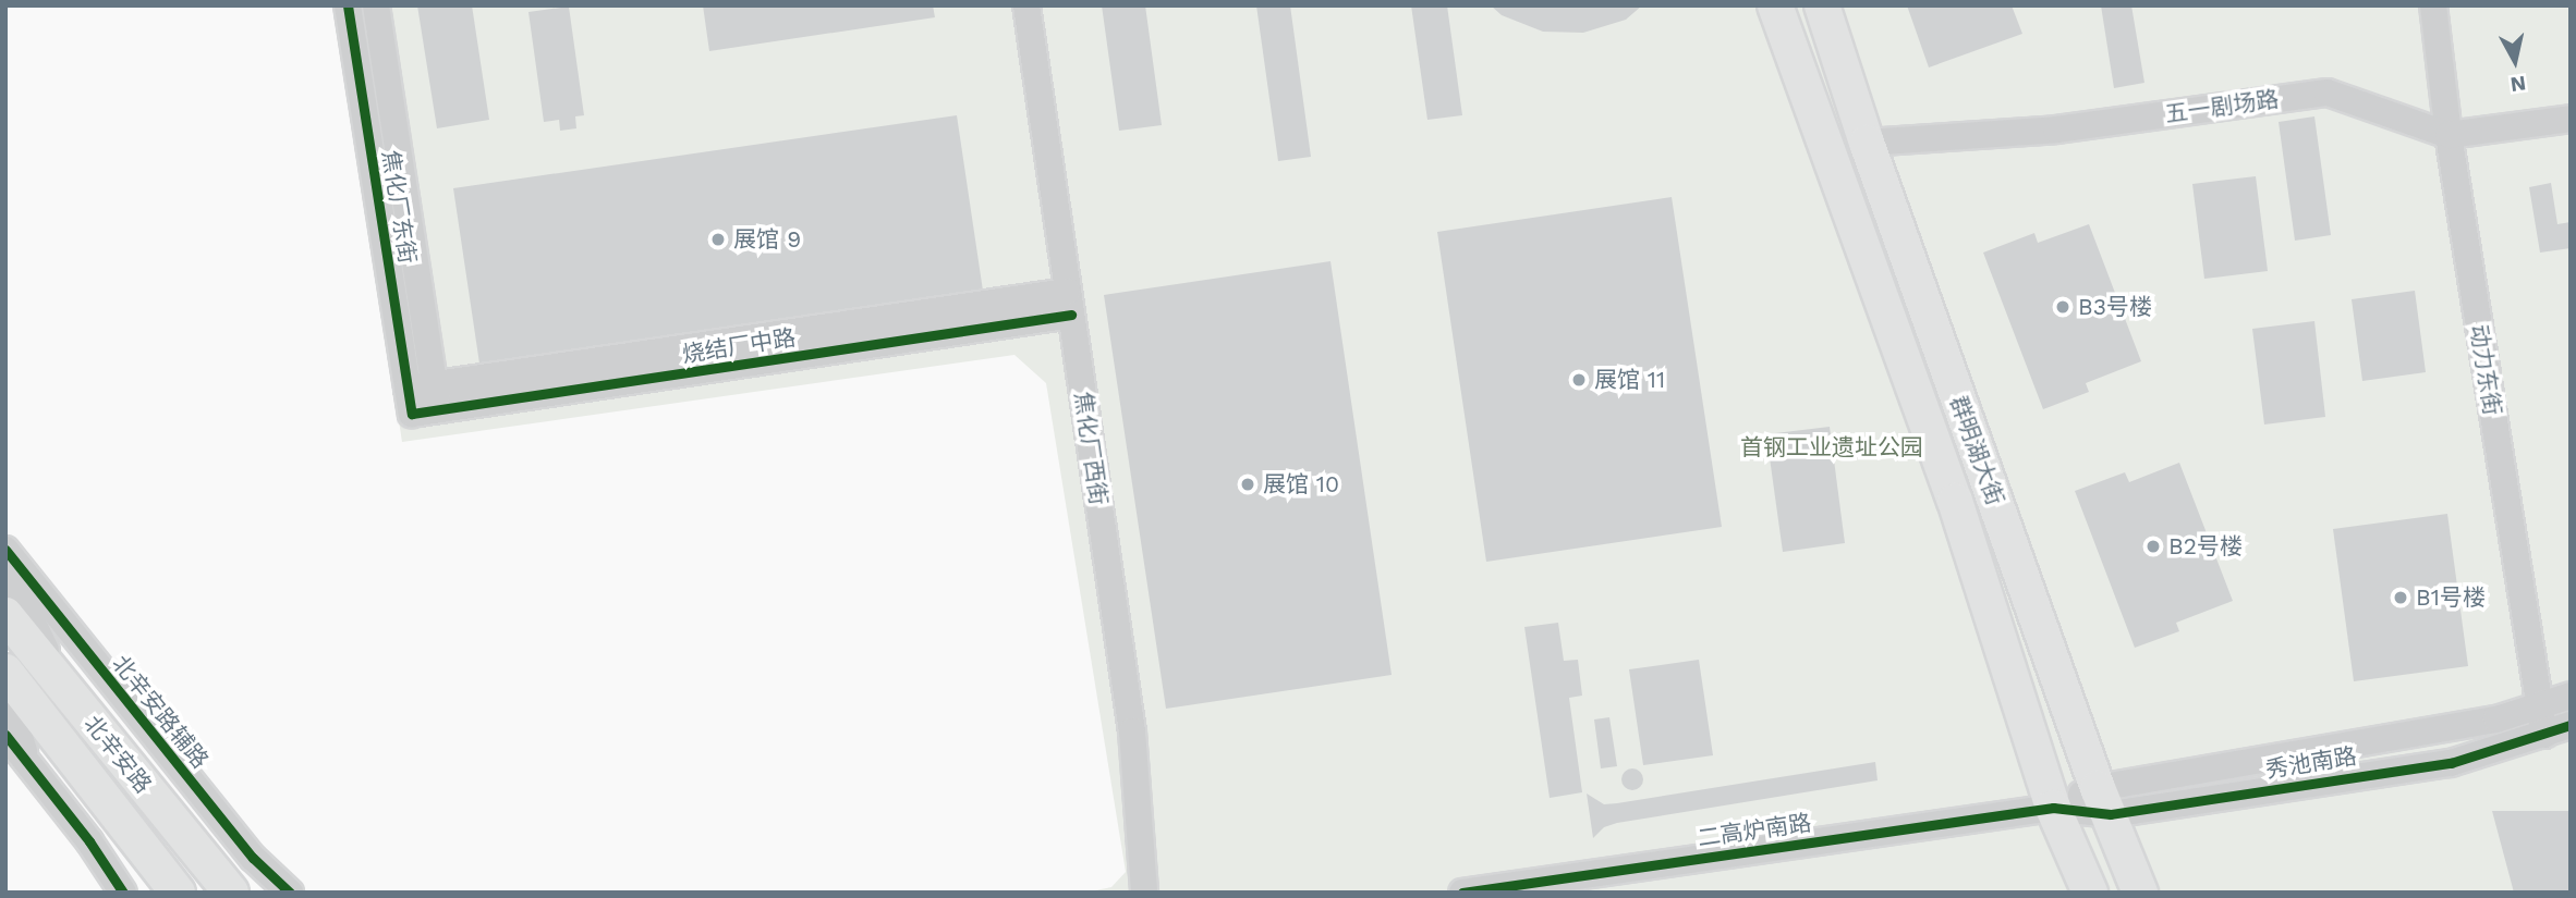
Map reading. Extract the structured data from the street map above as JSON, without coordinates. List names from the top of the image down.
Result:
{
  "streets": {
    "main road": ["群明湖大街", "北辛安路"],
    "street": [
      "五一剧场路",
      "焦化厂东街",
      "烧结厂中路",
      "动力东街",
      "焦化厂西街",
      "北辛安路辅路",
      "秀池南路",
      "二高炉南路"
    ]
  },
  "crossings": [
    ["五一剧场路", "动力东街"],
    ["五一剧场路", "群明湖大街"],
    ["焦化厂东街", "烧结厂中路"],
    ["烧结厂中路", "焦化厂西街"],
    ["动力东街", "秀池南路"],
    ["群明湖大街", "秀池南路"],
    ["群明湖大街", "二高炉南路"],
    ["秀池南路", "二高炉南路"]
  ],
  "parks": ["首钢工业遗址公园"],
  "places": [
    "展馆 9",
    "B3号楼",
    "展馆 11",
    "展馆 10",
    "B2号楼",
    "B1号楼"
  ],
  "north": "bottom"
}
